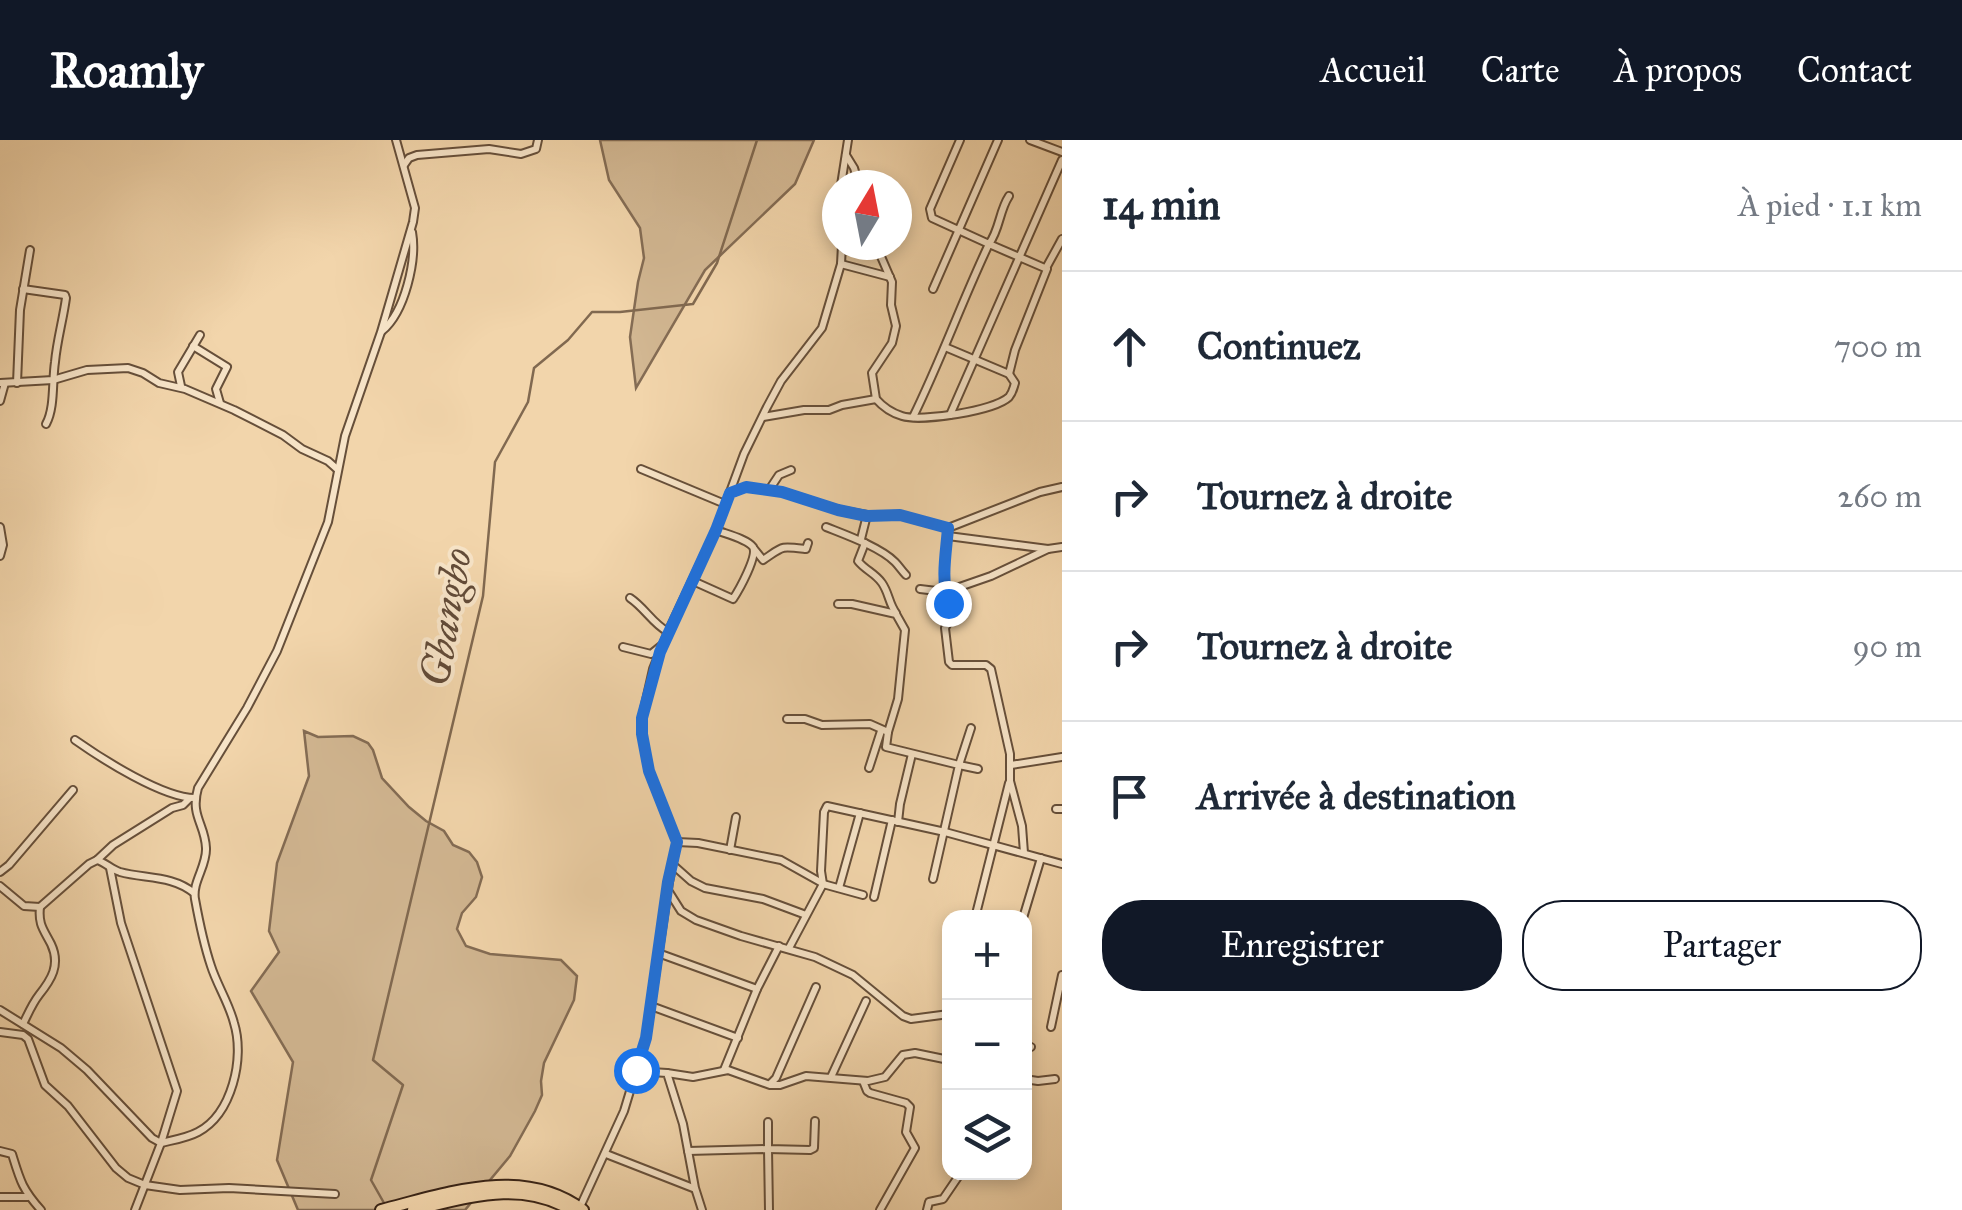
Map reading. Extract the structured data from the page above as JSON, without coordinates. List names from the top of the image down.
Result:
{
  "water": ["Gbangbo"],
  "north": "top",
  "page": {
    "header": "Roamly",
    "nav": [
      "Accueil",
      "Carte",
      "À propos",
      "Contact"
    ],
    "heading": ["14 min", "À pied · 1.1 km"],
    "list": [
      ["Continuez", "700 m"],
      ["Tournez à droite", "260 m"],
      ["Tournez à droite", "90 m"],
      "Arrivée à destination"
    ],
    "buttons": ["Enregistrer", "Partager"],
    "map_buttons": ["+", "−"]
  }
}
